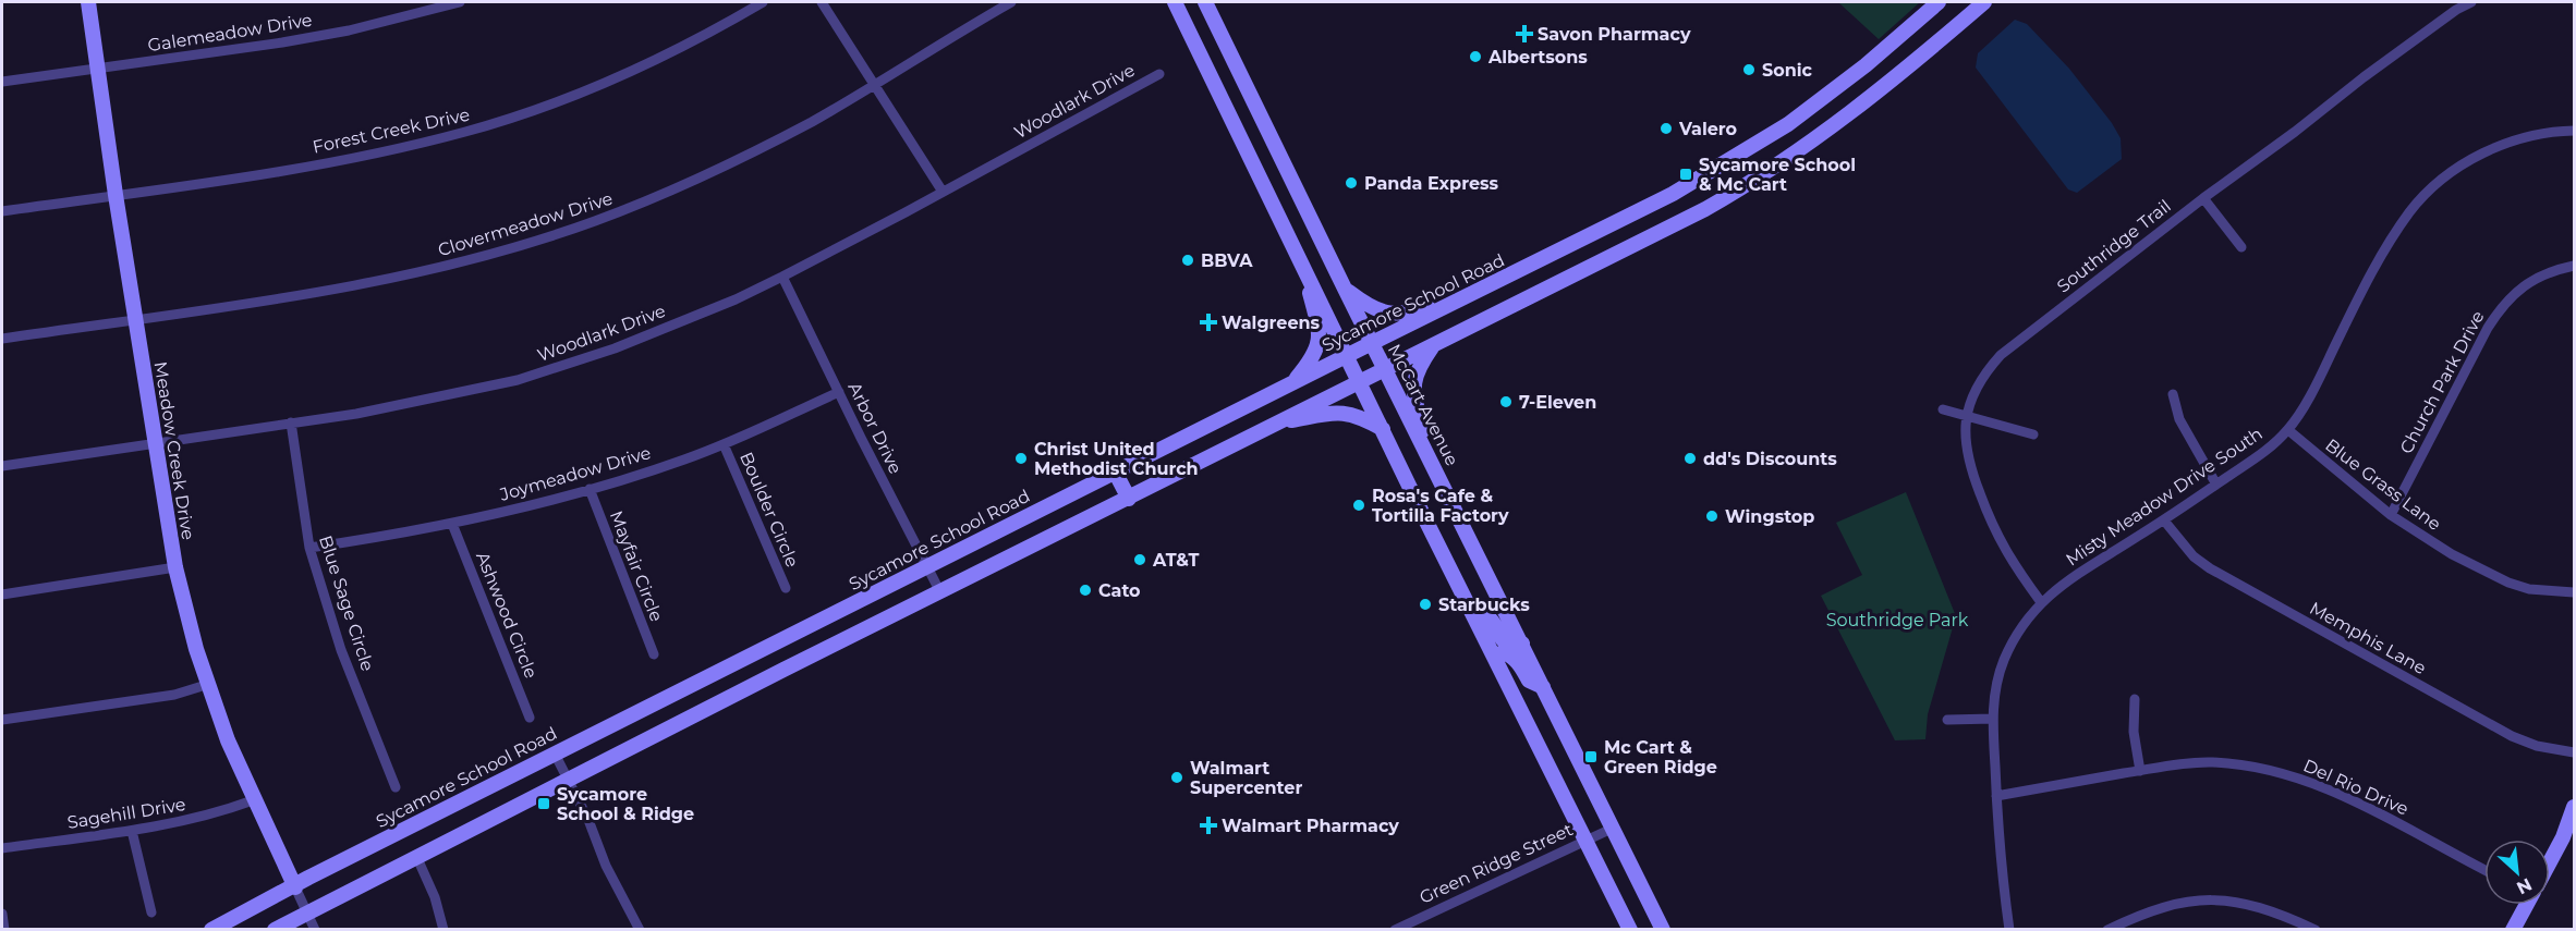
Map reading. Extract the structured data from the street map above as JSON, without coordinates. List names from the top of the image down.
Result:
{
  "streets": {
    "main road": ["Sycamore School Road", "McCart Avenue", "Meadow Creek Drive"],
    "street": [
      "Galemeadow Drive",
      "Woodlark Drive",
      "Forest Creek Drive",
      "Clovermeadow Drive",
      "Southridge Trail",
      "Church Park Drive",
      "Arbor Drive",
      "Joymeadow Drive",
      "Blue Grass Lane",
      "Misty Meadow Drive South",
      "Boulder Circle",
      "Mayfair Circle",
      "Blue Sage Circle",
      "Ashwood Circle",
      "Memphis Lane",
      "Del Rio Drive",
      "Sagehill Drive",
      "Green Ridge Street"
    ]
  },
  "crossings": [
    ["Galemeadow Drive", "Meadow Creek Drive"],
    ["Woodlark Drive", "Arbor Drive"],
    ["Woodlark Drive", "Meadow Creek Drive"],
    ["Woodlark Drive", "Blue Sage Circle"],
    ["Forest Creek Drive", "Meadow Creek Drive"],
    ["Clovermeadow Drive", "Meadow Creek Drive"],
    ["Southridge Trail", "Misty Meadow Drive South"],
    ["Sycamore School Road", "McCart Avenue"],
    ["Sycamore School Road", "Arbor Drive"],
    ["Sycamore School Road", "Meadow Creek Drive"],
    ["Church Park Drive", "Blue Grass Lane"],
    ["McCart Avenue", "Green Ridge Street"],
    ["Arbor Drive", "Joymeadow Drive"],
    ["Meadow Creek Drive", "Sagehill Drive"],
    ["Joymeadow Drive", "Boulder Circle"],
    ["Joymeadow Drive", "Mayfair Circle"],
    ["Joymeadow Drive", "Blue Sage Circle"],
    ["Joymeadow Drive", "Ashwood Circle"],
    ["Blue Grass Lane", "Misty Meadow Drive South"],
    ["Misty Meadow Drive South", "Memphis Lane"],
    ["Misty Meadow Drive South", "Del Rio Drive"]
  ],
  "parks": ["Southridge Park"],
  "places": {
    "health": ["Savon Pharmacy", "Walgreens", "Walmart Pharmacy"],
    "other": [
      "Albertsons",
      "Sonic",
      "Valero",
      "Panda Express",
      "BBVA",
      "7-Eleven",
      "Christ United Methodist Church",
      "dd's Discounts",
      "Rosa's Cafe & Tortilla Factory",
      "Wingstop",
      "AT&T",
      "Cato",
      "Starbucks",
      "Walmart Supercenter"
    ],
    "transit": ["Sycamore School & Mc Cart", "Mc Cart & Green Ridge", "Sycamore School & Ridge"]
  },
  "north": "bottom right"
}
